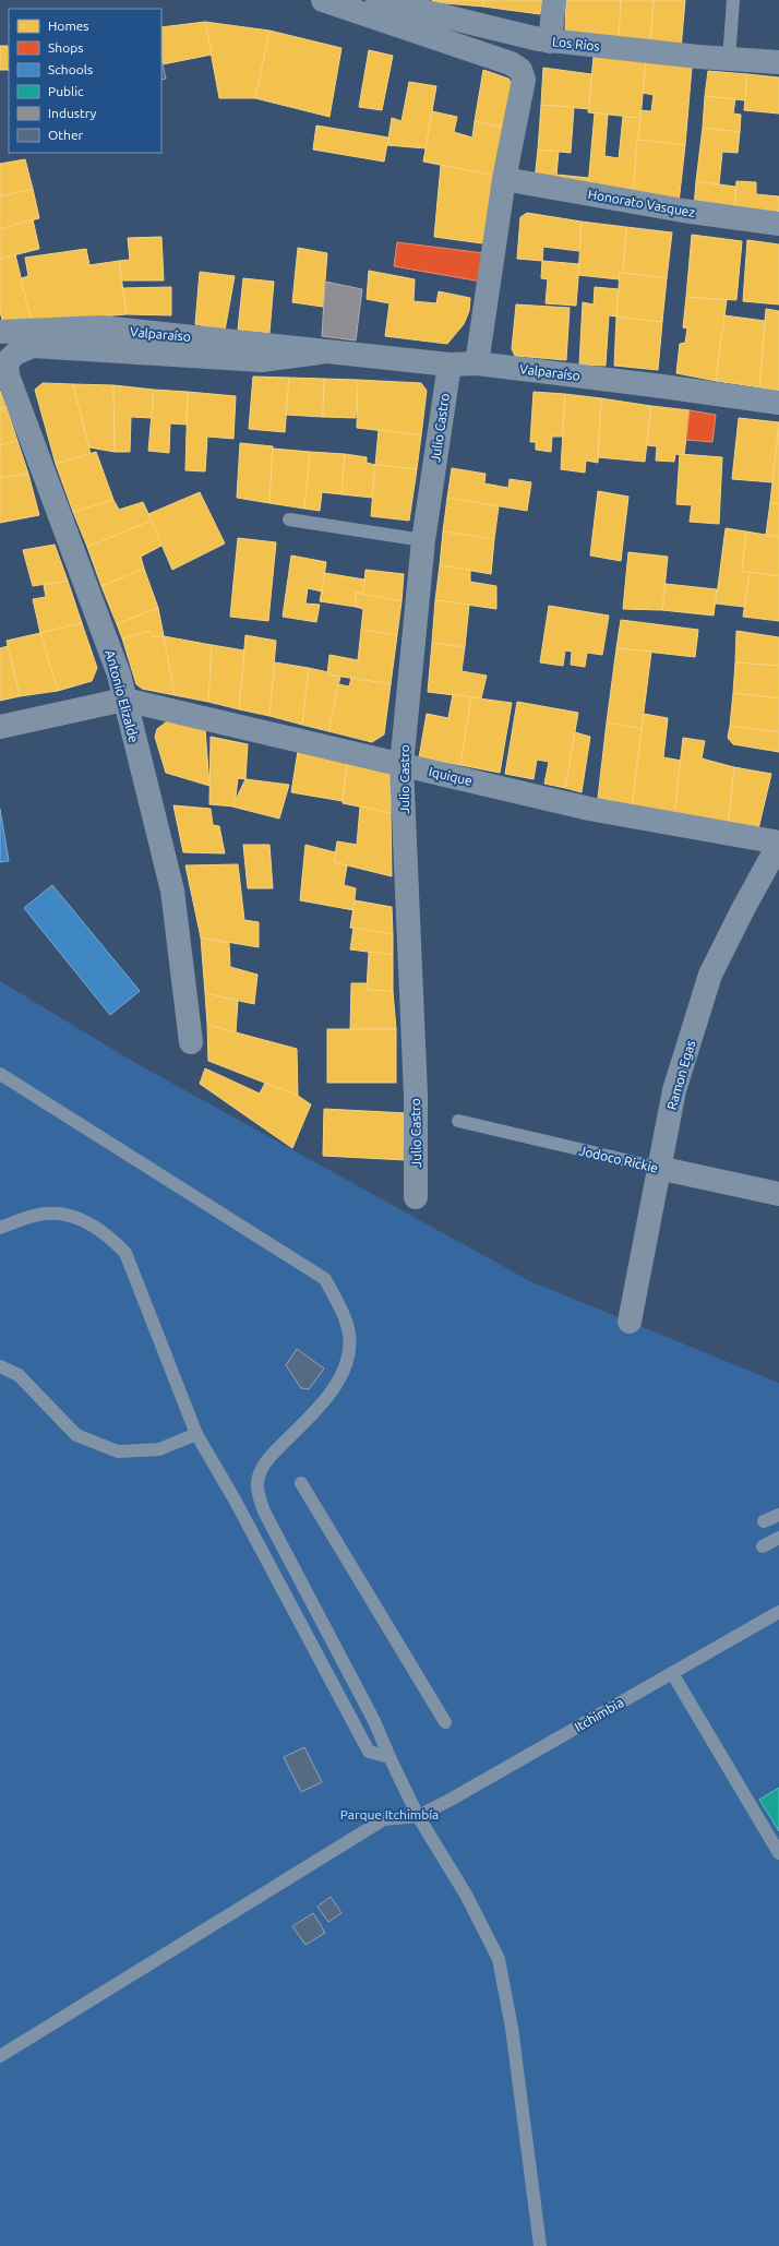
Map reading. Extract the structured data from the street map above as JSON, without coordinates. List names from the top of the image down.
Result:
{
  "streets": {
    "street": [
      "Los Rios",
      "Honorato Vasquez",
      "Valparaíso",
      "Julio Castro",
      "Antonio Elizalde",
      "Iquique",
      "Ramon Egas",
      "Jodoco Rickie"
    ],
    "lane": ["Itchimbia"]
  },
  "crossings": [
    ["Valparaíso", "Julio Castro"],
    ["Valparaíso", "Antonio Elizalde"],
    ["Julio Castro", "Iquique"],
    ["Antonio Elizalde", "Iquique"],
    ["Iquique", "Ramon Egas"],
    ["Ramon Egas", "Jodoco Rickie"]
  ],
  "parks": ["Parque Itchimbía"],
  "legend": [
    "Homes",
    "Shops",
    "Schools",
    "Public",
    "Industry",
    "Other"
  ]
}
